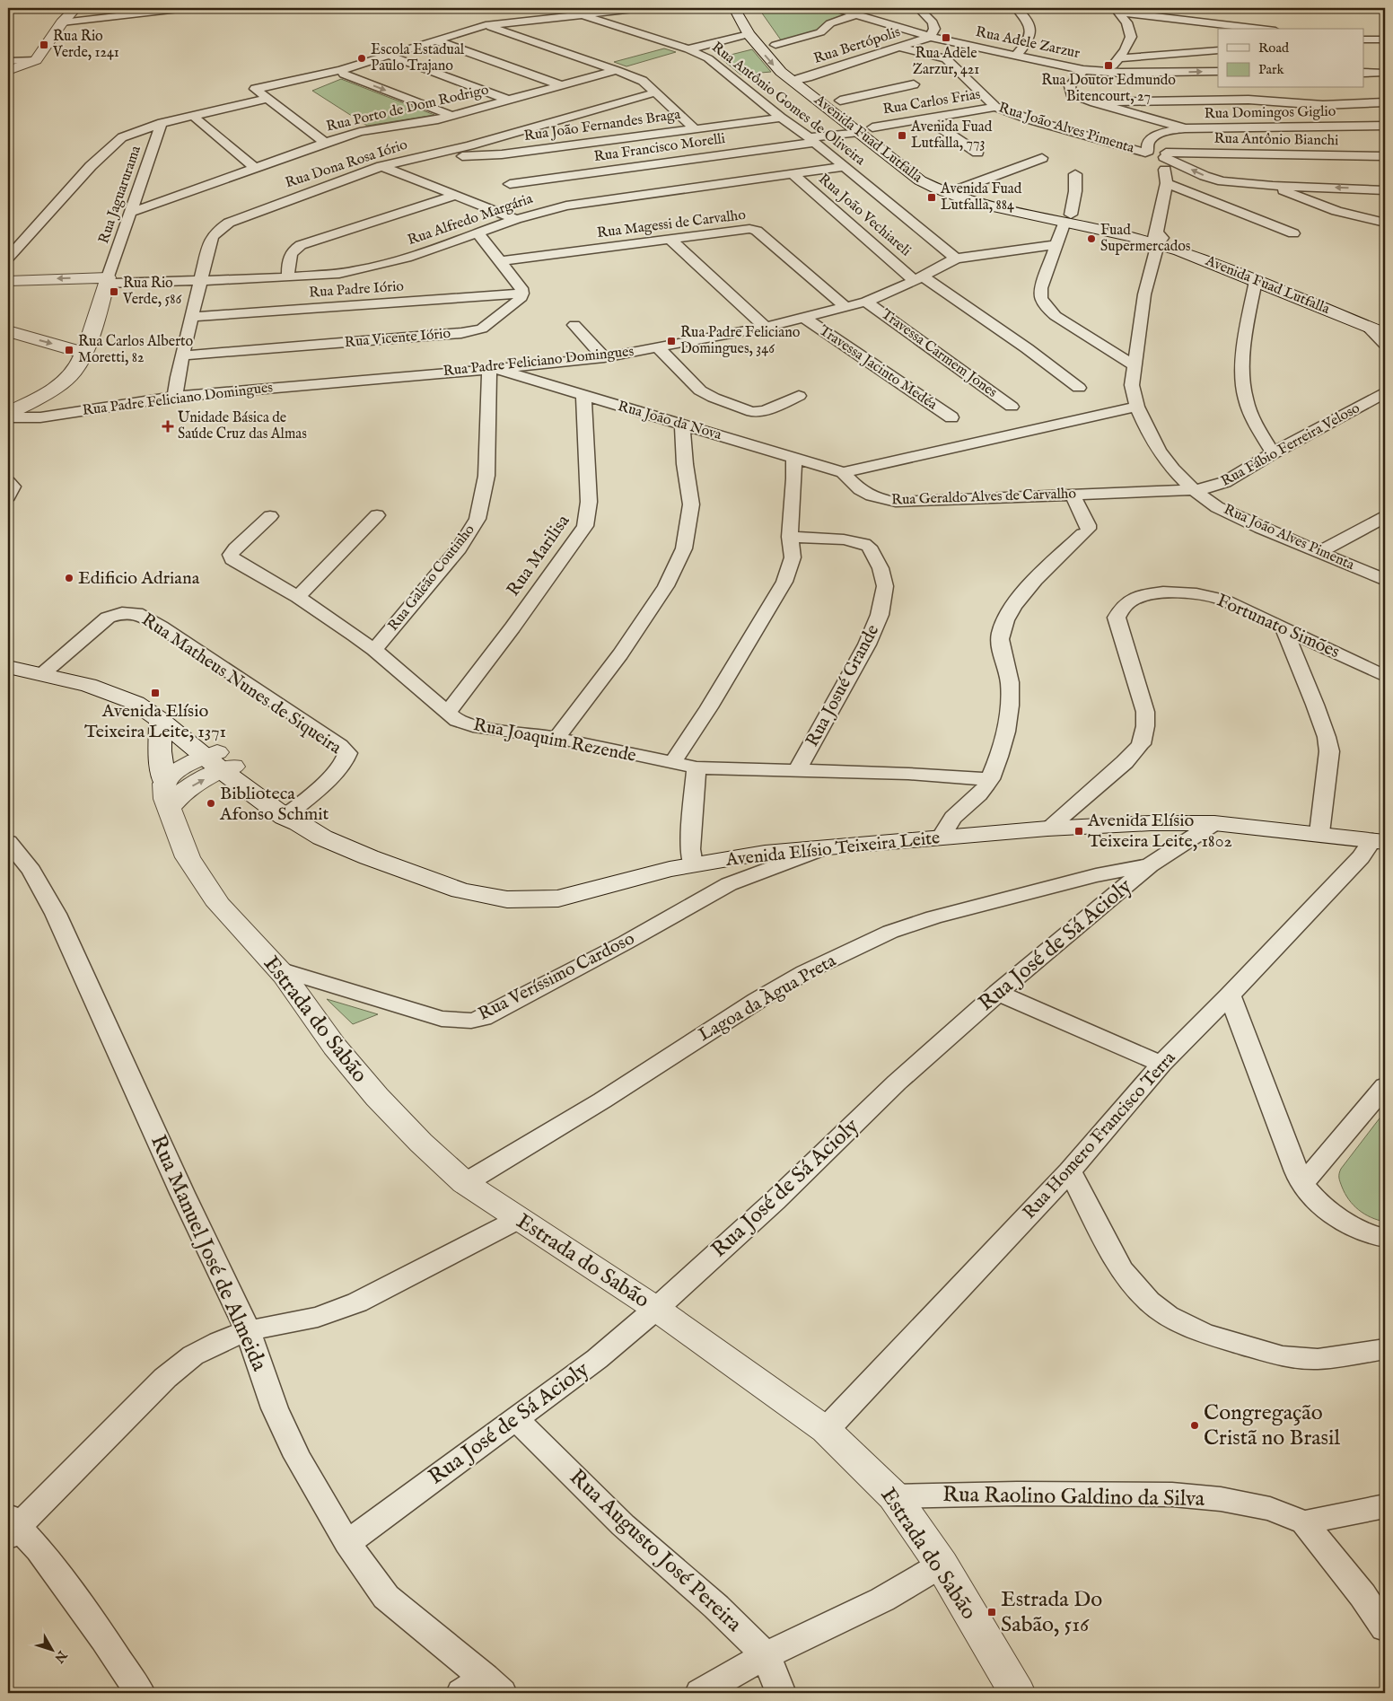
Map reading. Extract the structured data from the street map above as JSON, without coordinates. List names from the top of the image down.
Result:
{
  "streets": {
    "main road": ["Avenida Fuad Lutfalla", "Avenida Elísio Teixeira Leite", "Estrada do Sabão"],
    "street": [
      "Rua Adele Zarzur",
      "Rua Bertópolis",
      "Rua Carlos Frias",
      "Rua Antônio Gomes de Oliveira",
      "Rua Porto de Dom Rodrigo",
      "Rua Domingos Giglio",
      "Rua João Fernandes Braga",
      "Rua João Alves Pimenta",
      "Rua Antônio Bianchi",
      "Rua Francisco Morelli",
      "Rua Dona Rosa Iório",
      "Rua Jaguarurama",
      "Rua João Vechiareli",
      "Rua Alfredo Margária",
      "Rua Magessi de Carvalho",
      "Rua Padre Iório",
      "Rua Vicente Iório",
      "Travessa Carmem Jones",
      "Rua Padre Feliciano Domingues",
      "Travessa Jacinto Medéa",
      "Rua João da Nova",
      "Rua Fábio Ferreira Veloso",
      "Rua Geraldo Alves de Carvalho",
      "Rua Marilisa",
      "Rua Galeão Coutinho",
      "Fortunato Simões",
      "Rua Matheus Nunes de Siqueira",
      "Rua Josué Grande",
      "Rua Joaquim Rezende",
      "Rua José de Sá Acioly",
      "Rua Veríssimo Cardoso",
      "Lagoa da Àgua Preta",
      "Rua Homero Francisco Terra",
      "Rua Manuel José de Almeida",
      "Rua Raolino Galdino da Silva",
      "Rua Augusto José Pereira"
    ]
  },
  "crossings": [
    ["Rua Adele Zarzur", "Rua Bertópolis"],
    ["Rua Bertópolis", "Rua João Alves Pimenta"],
    ["Rua Bertópolis", "Avenida Fuad Lutfalla"],
    ["Rua Carlos Frias", "Rua Antônio Gomes de Oliveira"],
    ["Rua Carlos Frias", "Rua João Alves Pimenta"],
    ["Rua Carlos Frias", "Avenida Fuad Lutfalla"],
    ["Rua Carlos Frias", "Rua Francisco Morelli"],
    ["Rua Antônio Gomes de Oliveira", "Rua João Fernandes Braga"],
    ["Rua Antônio Gomes de Oliveira", "Rua Francisco Morelli"],
    ["Rua Antônio Gomes de Oliveira", "Rua Alfredo Margária"],
    ["Rua Antônio Gomes de Oliveira", "Rua Padre Feliciano Domingues"],
    ["Rua Porto de Dom Rodrigo", "Rua Jaguarurama"],
    ["Rua João Fernandes Braga", "Rua Dona Rosa Iório"],
    ["Rua João Alves Pimenta", "Avenida Fuad Lutfalla"],
    ["Rua João Alves Pimenta", "Rua Fábio Ferreira Veloso"],
    ["Rua João Alves Pimenta", "Rua Geraldo Alves de Carvalho"],
    ["Rua Dona Rosa Iório", "Rua Alfredo Margária"],
    ["Rua Dona Rosa Iório", "Rua Padre Iório"],
    ["Rua Dona Rosa Iório", "Rua Vicente Iório"],
    ["Rua Dona Rosa Iório", "Rua Padre Feliciano Domingues"],
    ["Rua Jaguarurama", "Rua Alfredo Margária"],
    ["Rua João Vechiareli", "Rua Alfredo Margária"],
    ["Rua João Vechiareli", "Rua Padre Feliciano Domingues"],
    ["Rua Magessi de Carvalho", "Rua Padre Feliciano Domingues"],
    ["Rua Padre Iório", "Rua Vicente Iório"],
    ["Travessa Carmem Jones", "Rua Padre Feliciano Domingues"],
    ["Rua Padre Feliciano Domingues", "Travessa Jacinto Medéa"],
    ["Rua Padre Feliciano Domingues", "Rua João da Nova"],
    ["Rua Padre Feliciano Domingues", "Rua Galeão Coutinho"],
    ["Rua João da Nova", "Rua Geraldo Alves de Carvalho"],
    ["Rua João da Nova", "Rua Marilisa"],
    ["Rua João da Nova", "Rua Galeão Coutinho"],
    ["Rua Fábio Ferreira Veloso", "Rua Geraldo Alves de Carvalho"],
    ["Rua Marilisa", "Rua Joaquim Rezende"],
    ["Rua Galeão Coutinho", "Rua Joaquim Rezende"],
    ["Fortunato Simões", "Avenida Elísio Teixeira Leite"],
    ["Rua Matheus Nunes de Siqueira", "Avenida Elísio Teixeira Leite"],
    ["Rua Josué Grande", "Rua Joaquim Rezende"],
    ["Avenida Elísio Teixeira Leite", "Rua José de Sá Acioly"],
    ["Avenida Elísio Teixeira Leite", "Rua Veríssimo Cardoso"],
    ["Avenida Elísio Teixeira Leite", "Estrada do Sabão"],
    ["Avenida Elísio Teixeira Leite", "Rua Homero Francisco Terra"],
    ["Rua José de Sá Acioly", "Lagoa da Àgua Preta"],
    ["Rua José de Sá Acioly", "Estrada do Sabão"],
    ["Rua José de Sá Acioly", "Rua Manuel José de Almeida"],
    ["Rua José de Sá Acioly", "Rua Augusto José Pereira"],
    ["Rua Veríssimo Cardoso", "Estrada do Sabão"],
    ["Lagoa da Àgua Preta", "Estrada do Sabão"],
    ["Estrada do Sabão", "Rua Homero Francisco Terra"],
    ["Estrada do Sabão", "Rua Raolino Galdino da Silva"]
  ],
  "places": {
    "transit": [
      "Rua Adele Zarzur, 421",
      "Rua Rio Verde, 1241",
      "Rua Doutor Edmundo Bitencourt, 27",
      "Avenida Fuad Lutfalla, 773",
      "Avenida Fuad Lutfalla, 884",
      "Rua Rio Verde, 586",
      "Rua Padre Feliciano Domingues, 346",
      "Rua Carlos Alberto Moretti, 82",
      "Avenida Elísio Teixeira Leite, 1371",
      "Avenida Elísio Teixeira Leite, 1802",
      "Estrada Do Sabão, 516"
    ],
    "other": [
      "Escola Estadual Paulo Trajano",
      "Fuad Supermercados",
      "Edificio Adriana",
      "Biblioteca Afonso Schmit",
      "Congregação Cristã no Brasil"
    ],
    "health": ["Unidade Básica de Saúde Cruz das Almas"]
  },
  "legend": ["Road", "Park"],
  "north": "bottom right"
}
